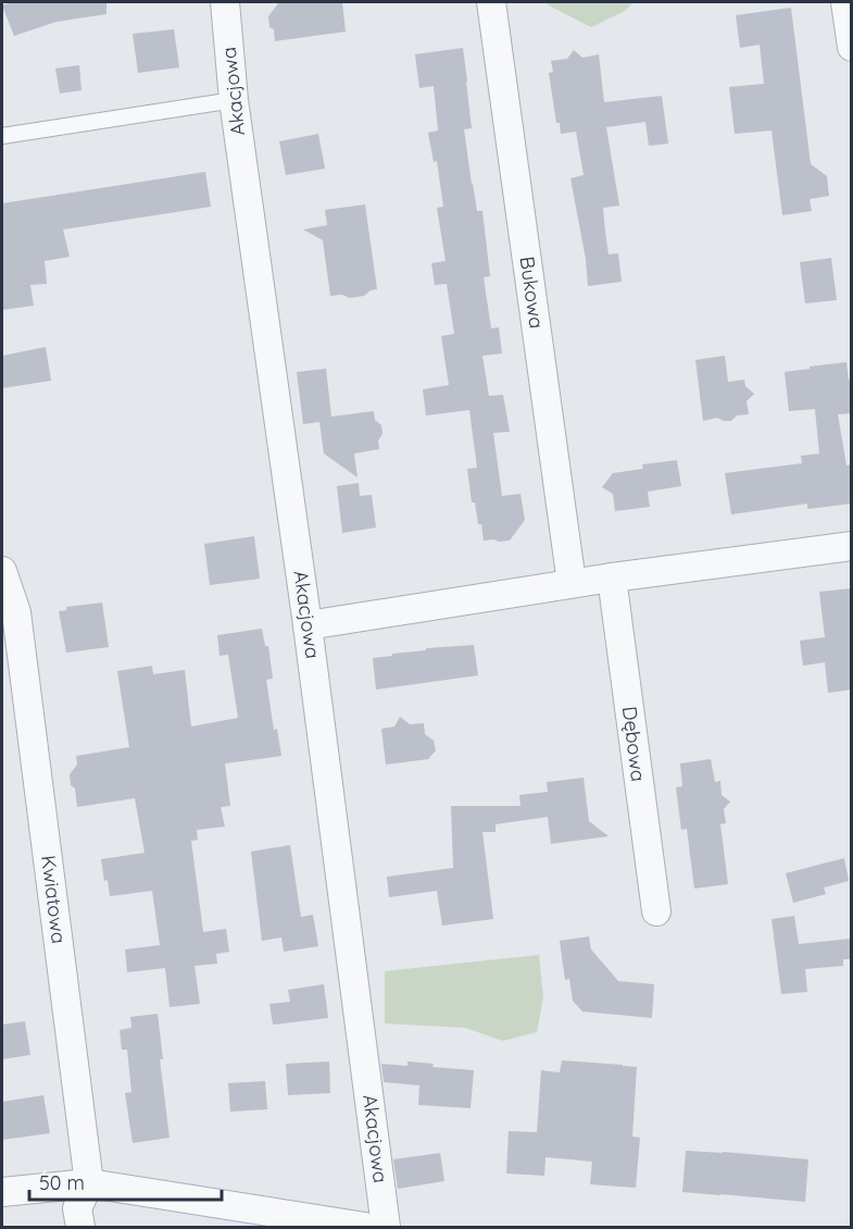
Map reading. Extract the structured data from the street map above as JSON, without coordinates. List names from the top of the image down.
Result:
{
  "streets": {
    "street": [
      "Akacjowa",
      "Bukowa",
      "Dębowa",
      "Kwiatowa"
    ]
  },
  "scale_bar": "50 m"
}
